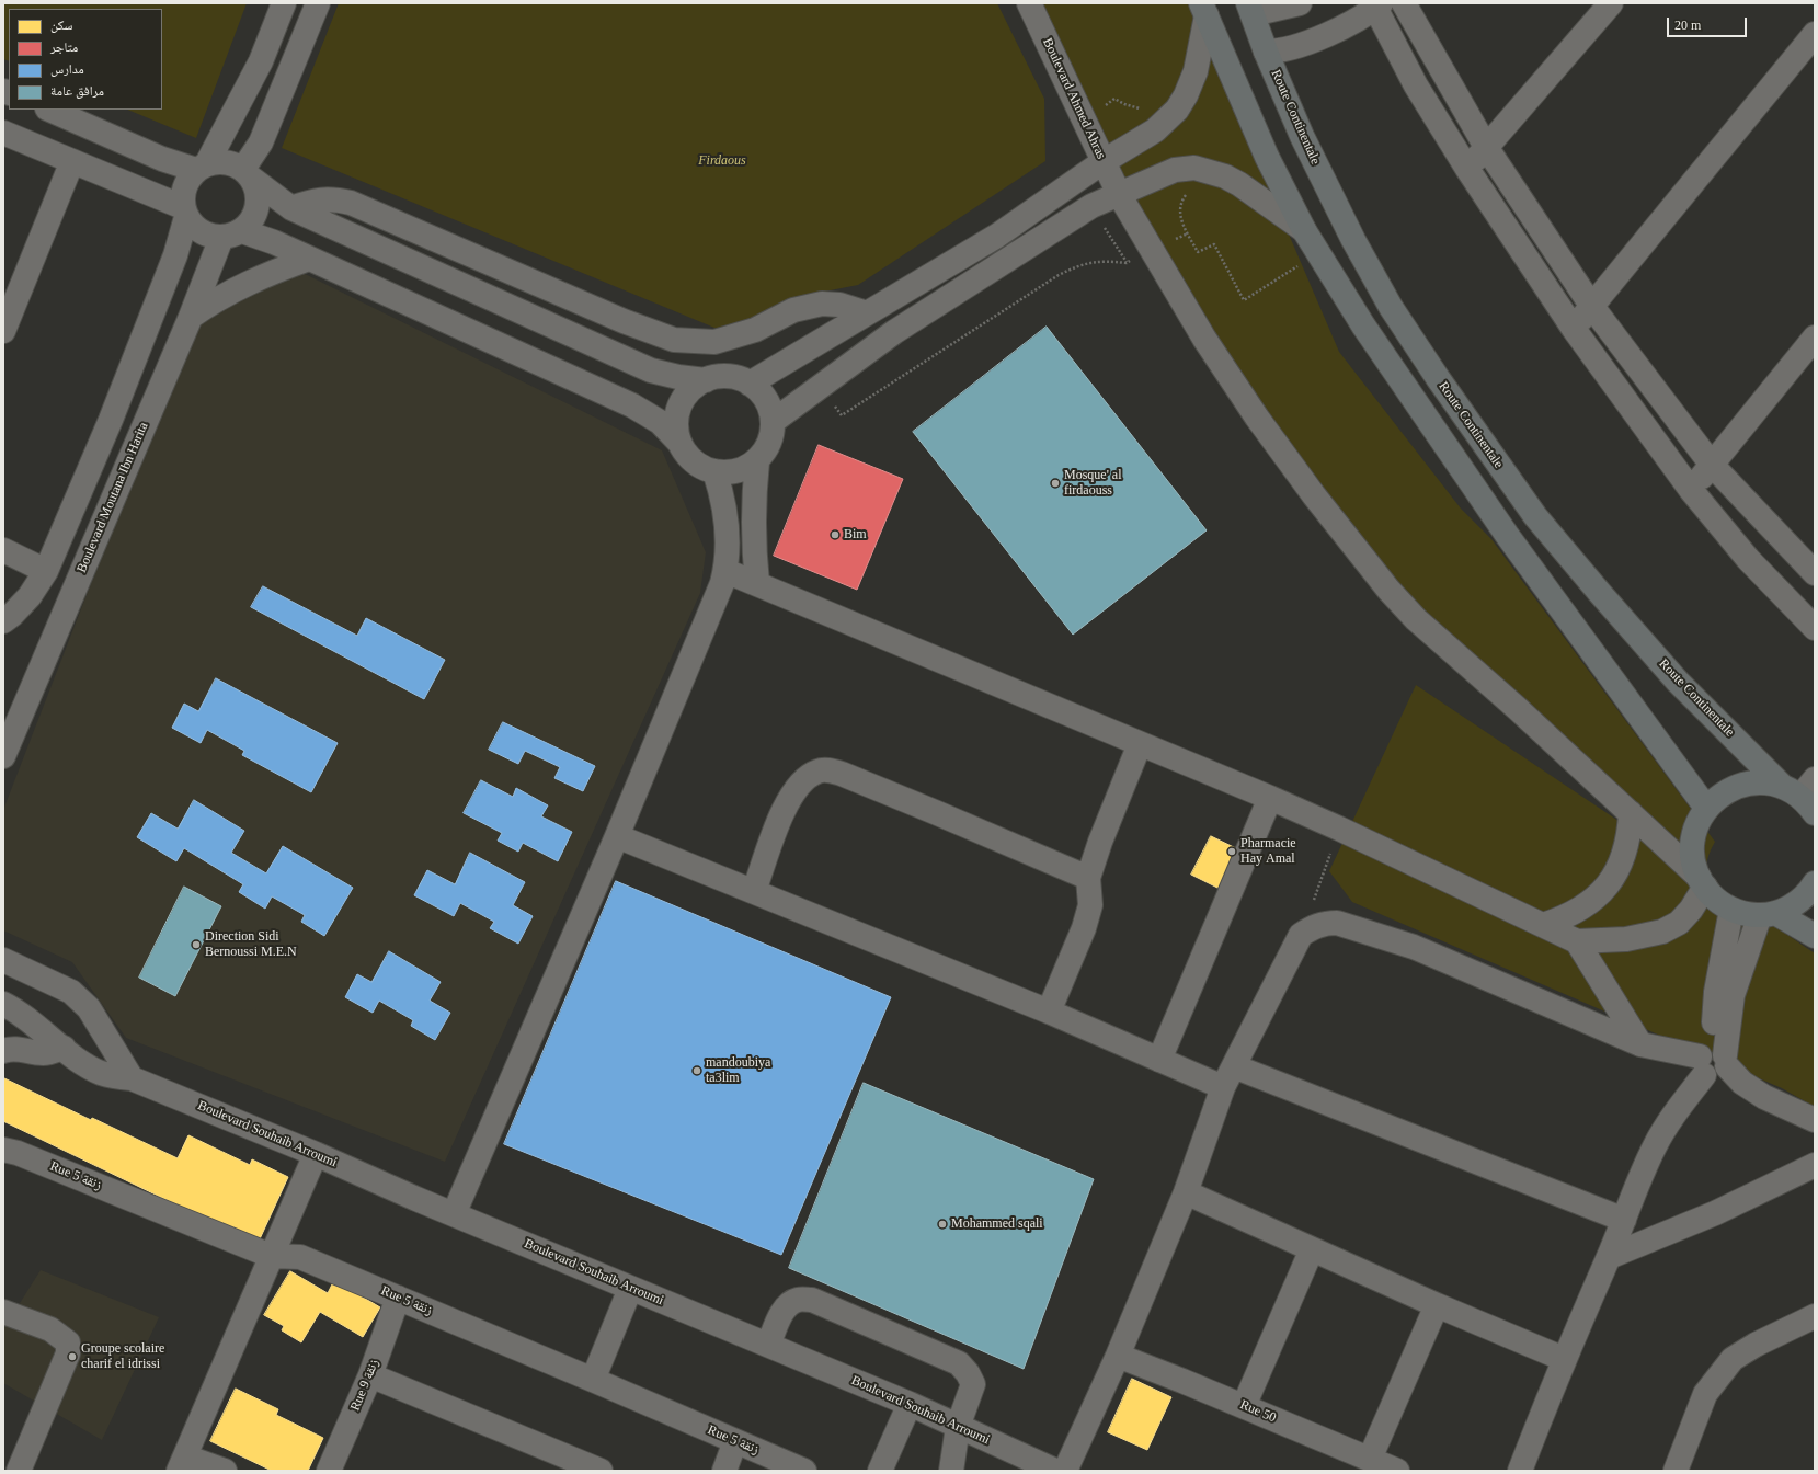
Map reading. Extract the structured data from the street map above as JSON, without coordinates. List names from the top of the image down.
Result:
{
  "streets": {
    "main road": ["Route Continentale"],
    "street": [
      "Boulevard Ahmed Ahras",
      "Boulevard Moutana Ibn Harita",
      "Boulevard Souhaib Arroumi",
      "Rue 5 زنقة",
      "Rue 9 زنقة",
      "Rue 50"
    ]
  },
  "crossings": [
    ["Rue 5 زنقة", "Rue 9 زنقة"]
  ],
  "parks": ["Firdaous"],
  "places": [
    "Mosque' al firdaouss",
    "Bim",
    "Pharmacie Hay Amal",
    "Direction Sidi Bernoussi M.E.N",
    "mandoubiya ta3lim",
    "Mohammed sqali",
    "Groupe scolaire charif el idrissi"
  ],
  "legend": [
    "سكن",
    "متاجر",
    "مدارس",
    "مرافق عامة"
  ],
  "scale_bar": "20 m"
}
